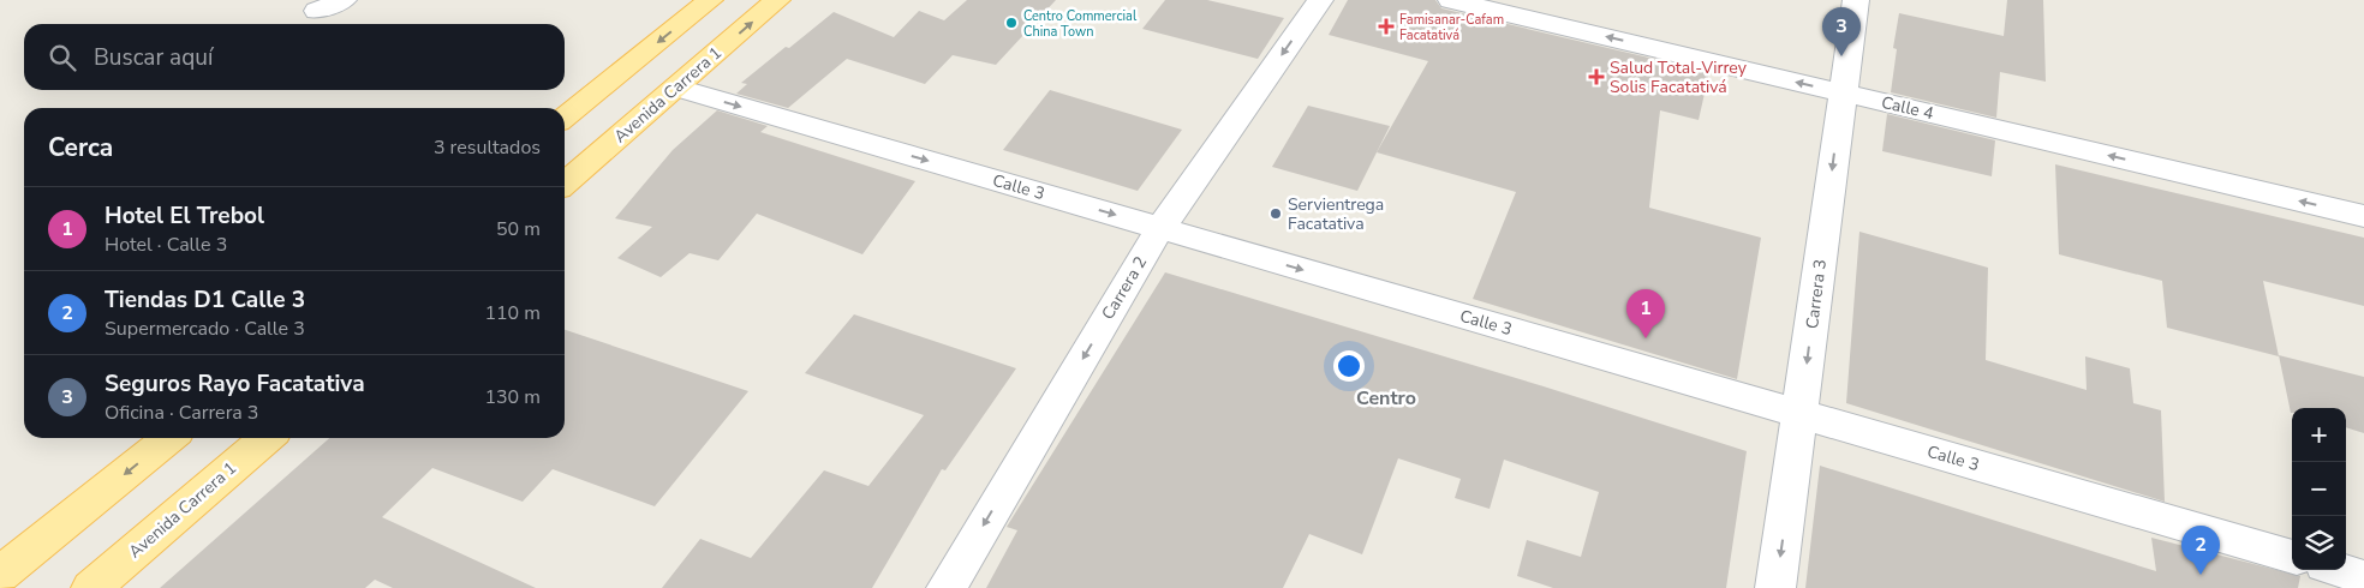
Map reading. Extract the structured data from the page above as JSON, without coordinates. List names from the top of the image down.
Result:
{
  "streets": {
    "main road": ["Avenida Carrera 1"],
    "street": [
      "Calle 4",
      "Calle 3",
      "Carrera 2",
      "Carrera 3"
    ]
  },
  "crossings": [
    ["Avenida Carrera 1", "Calle 3"],
    ["Calle 4", "Carrera 3"],
    ["Calle 3", "Carrera 2"],
    ["Calle 3", "Carrera 3"]
  ],
  "one_way": [
    "Calle 4",
    "Calle 3",
    "Carrera 2",
    "Carrera 3"
  ],
  "districts": ["Centro"],
  "places": {
    "other": ["Centro Commercial China Town", "Servientrega Facatativa"],
    "health": ["Famisanar-Cafam Facatativá", "Salud Total-Virrey Solis Facatativá"]
  },
  "page": {
    "pins": ["3", "1", "2"],
    "search": "Buscar aquí",
    "heading": ["Cerca", "3 resultados"],
    "list": [
      {
        "mark": "1",
        "name": "Hotel El Trebol",
        "note": "Hotel · Calle 3",
        "value": "50 m"
      },
      {
        "mark": "2",
        "name": "Tiendas D1 Calle 3",
        "note": "Supermercado · Calle 3",
        "value": "110 m"
      },
      {
        "mark": "3",
        "name": "Seguros Rayo Facatativa",
        "note": "Oficina · Carrera 3",
        "value": "130 m"
      }
    ],
    "map_buttons": ["+", "−"]
  }
}
